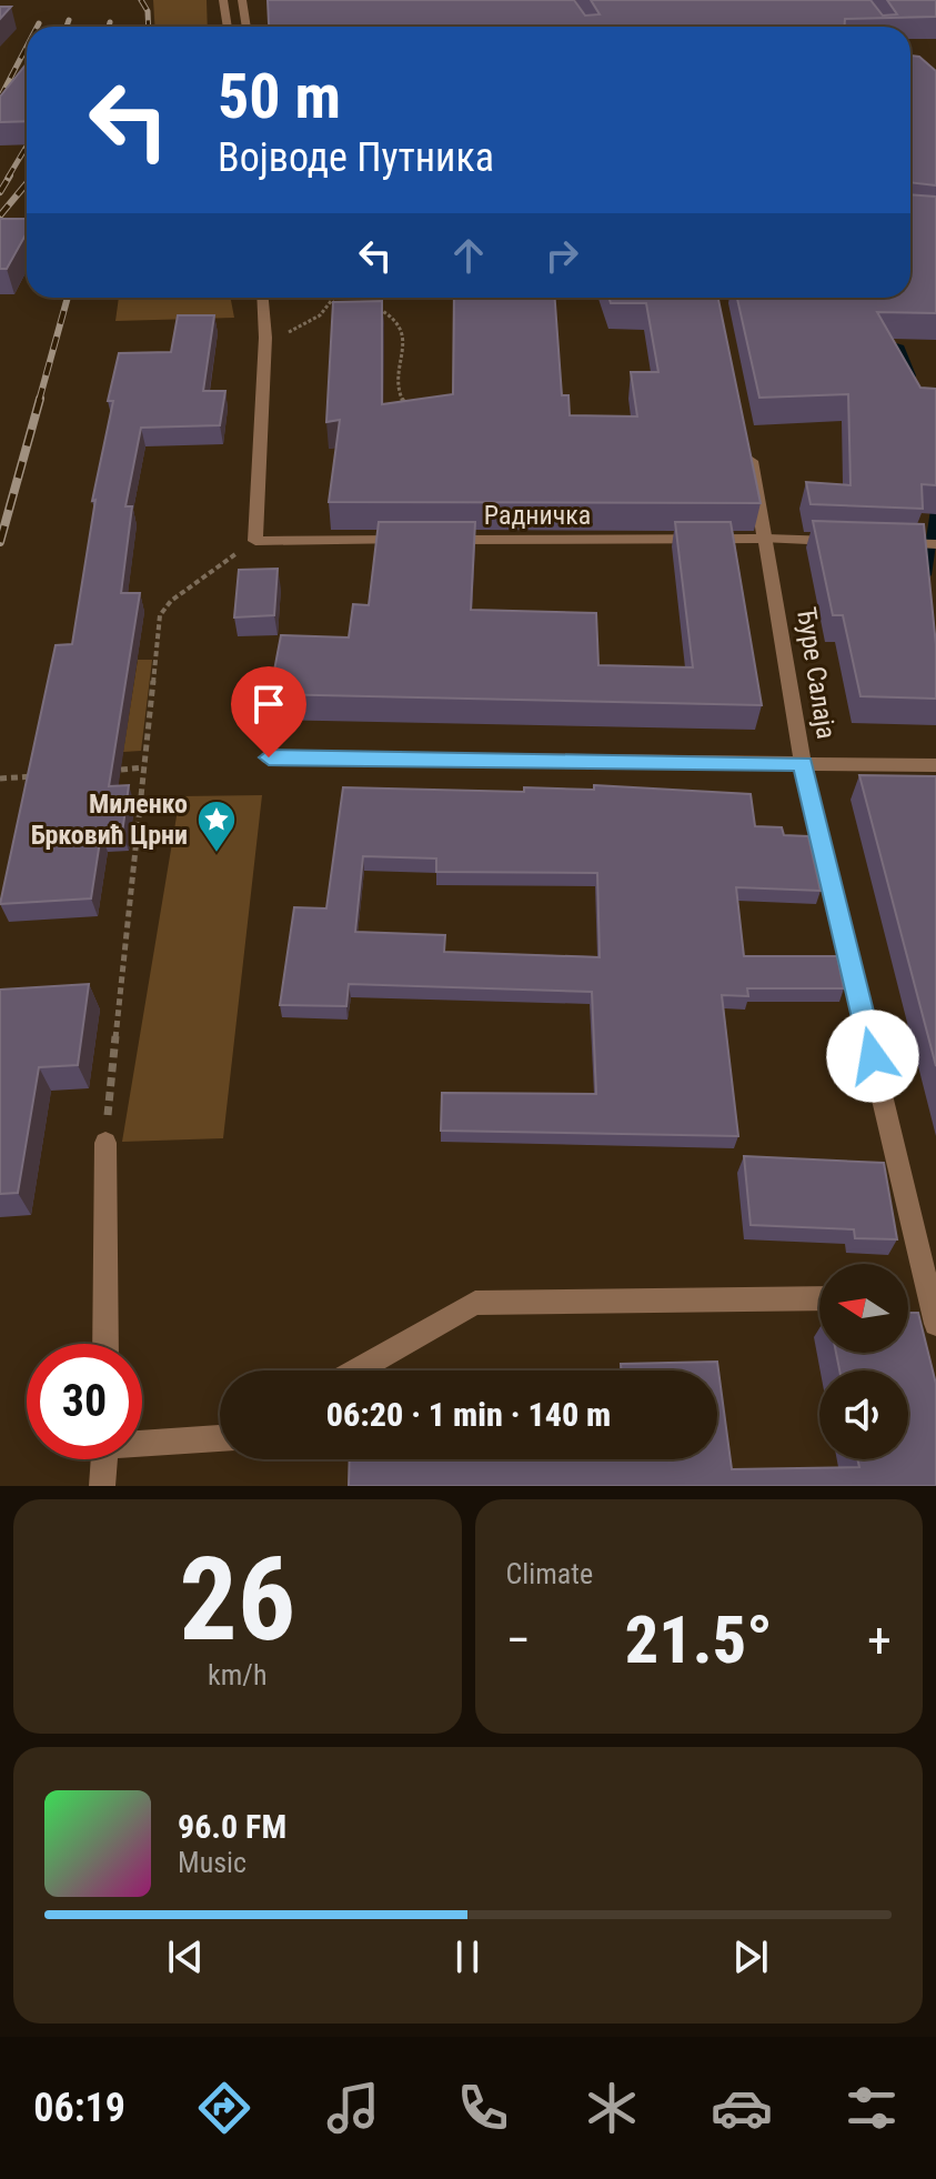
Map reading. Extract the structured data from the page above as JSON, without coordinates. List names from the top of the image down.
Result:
{
  "streets": {
    "street": ["Радничка", "Ђуре Салаја"]
  },
  "crossings": [
    ["Радничка", "Ђуре Салаја"]
  ],
  "places": {
    "place": ["Миленко Брковић Црни"]
  },
  "north": "left",
  "page": {
    "turn": ["50 m", "Војводе Путника"],
    "limit": "30",
    "trip": "06:20 · 1 min · 140 m",
    "tile": [
      ["26", "km/h"],
      "Climate"
    ],
    "heat": ["−", "21.5°", "+"],
    "song": ["96.0 FM", "Music"],
    "tabs": "06:19"
  }
}
